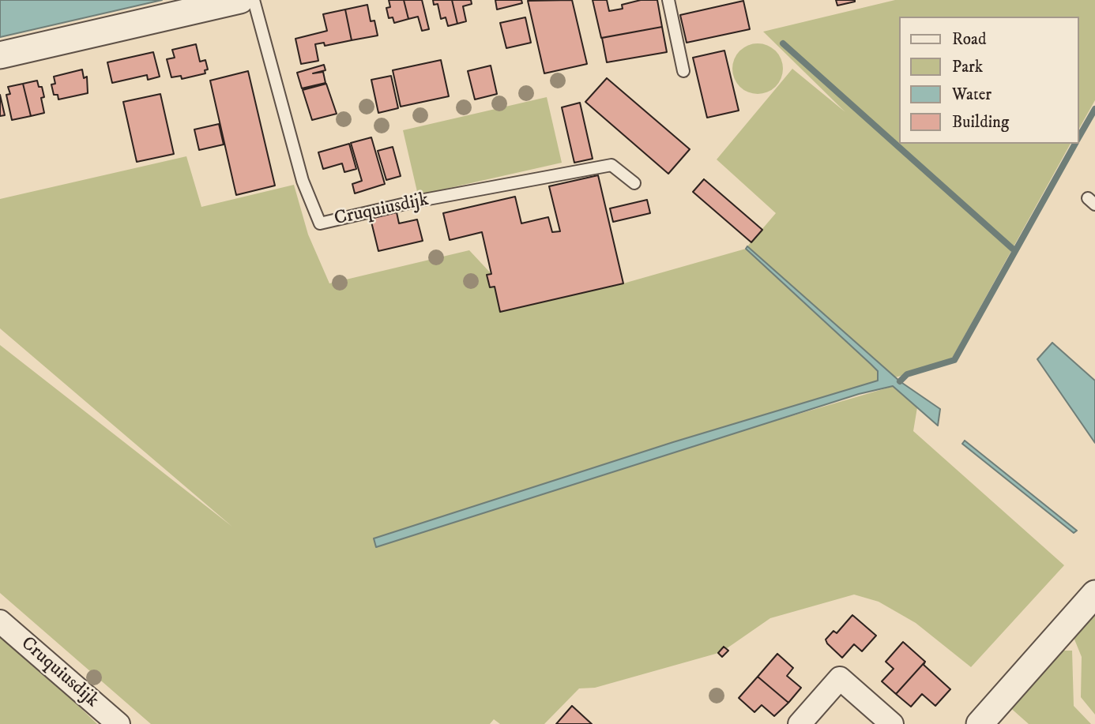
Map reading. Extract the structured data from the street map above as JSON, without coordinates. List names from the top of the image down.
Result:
{
  "streets": {
    "street": ["Cruquiusdijk"]
  },
  "legend": [
    "Road",
    "Park",
    "Water",
    "Building"
  ]
}
